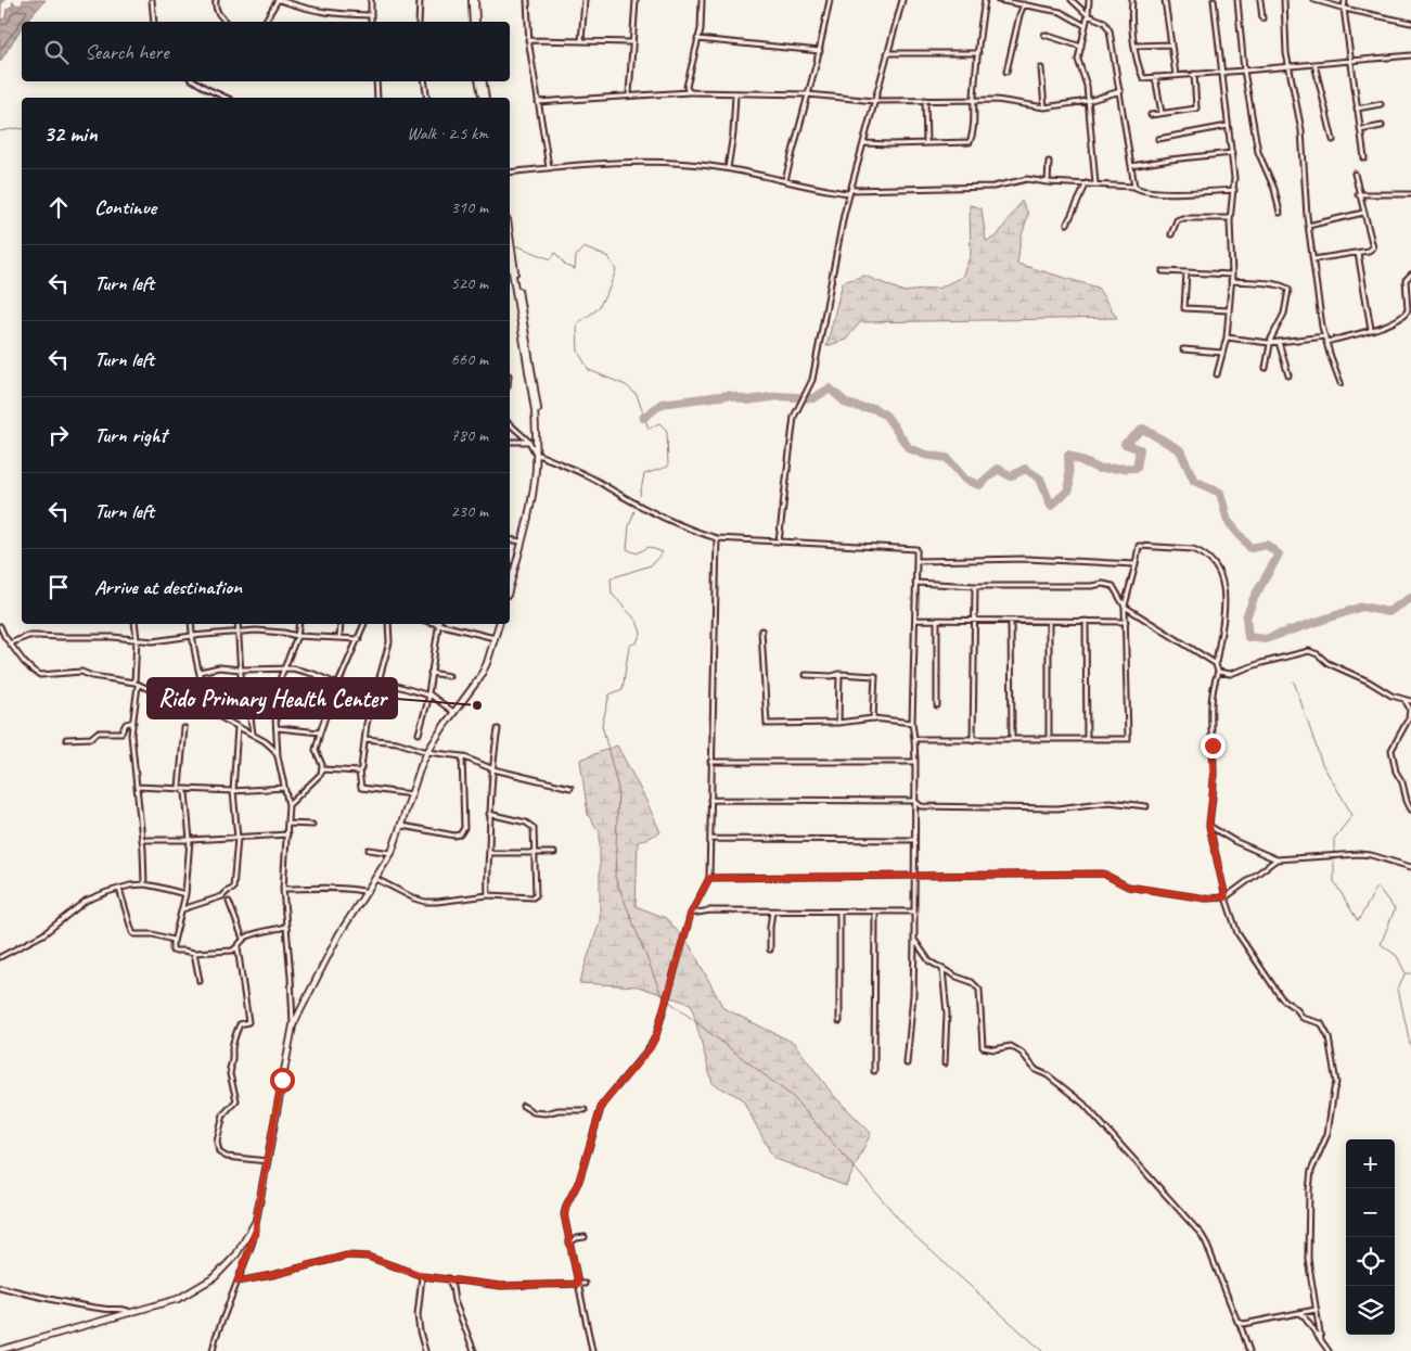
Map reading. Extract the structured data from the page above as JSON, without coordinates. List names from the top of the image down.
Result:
{
  "places": ["Rido Primary Health Center"],
  "page": {
    "search": "Search here",
    "heading": ["32 min", "Walk · 2.5 km"],
    "list": [
      ["Continue", "310 m"],
      ["Turn left", "520 m"],
      ["Turn left", "660 m"],
      ["Turn right", "780 m"],
      ["Turn left", "230 m"],
      "Arrive at destination"
    ],
    "map_buttons": ["+", "−"]
  }
}
